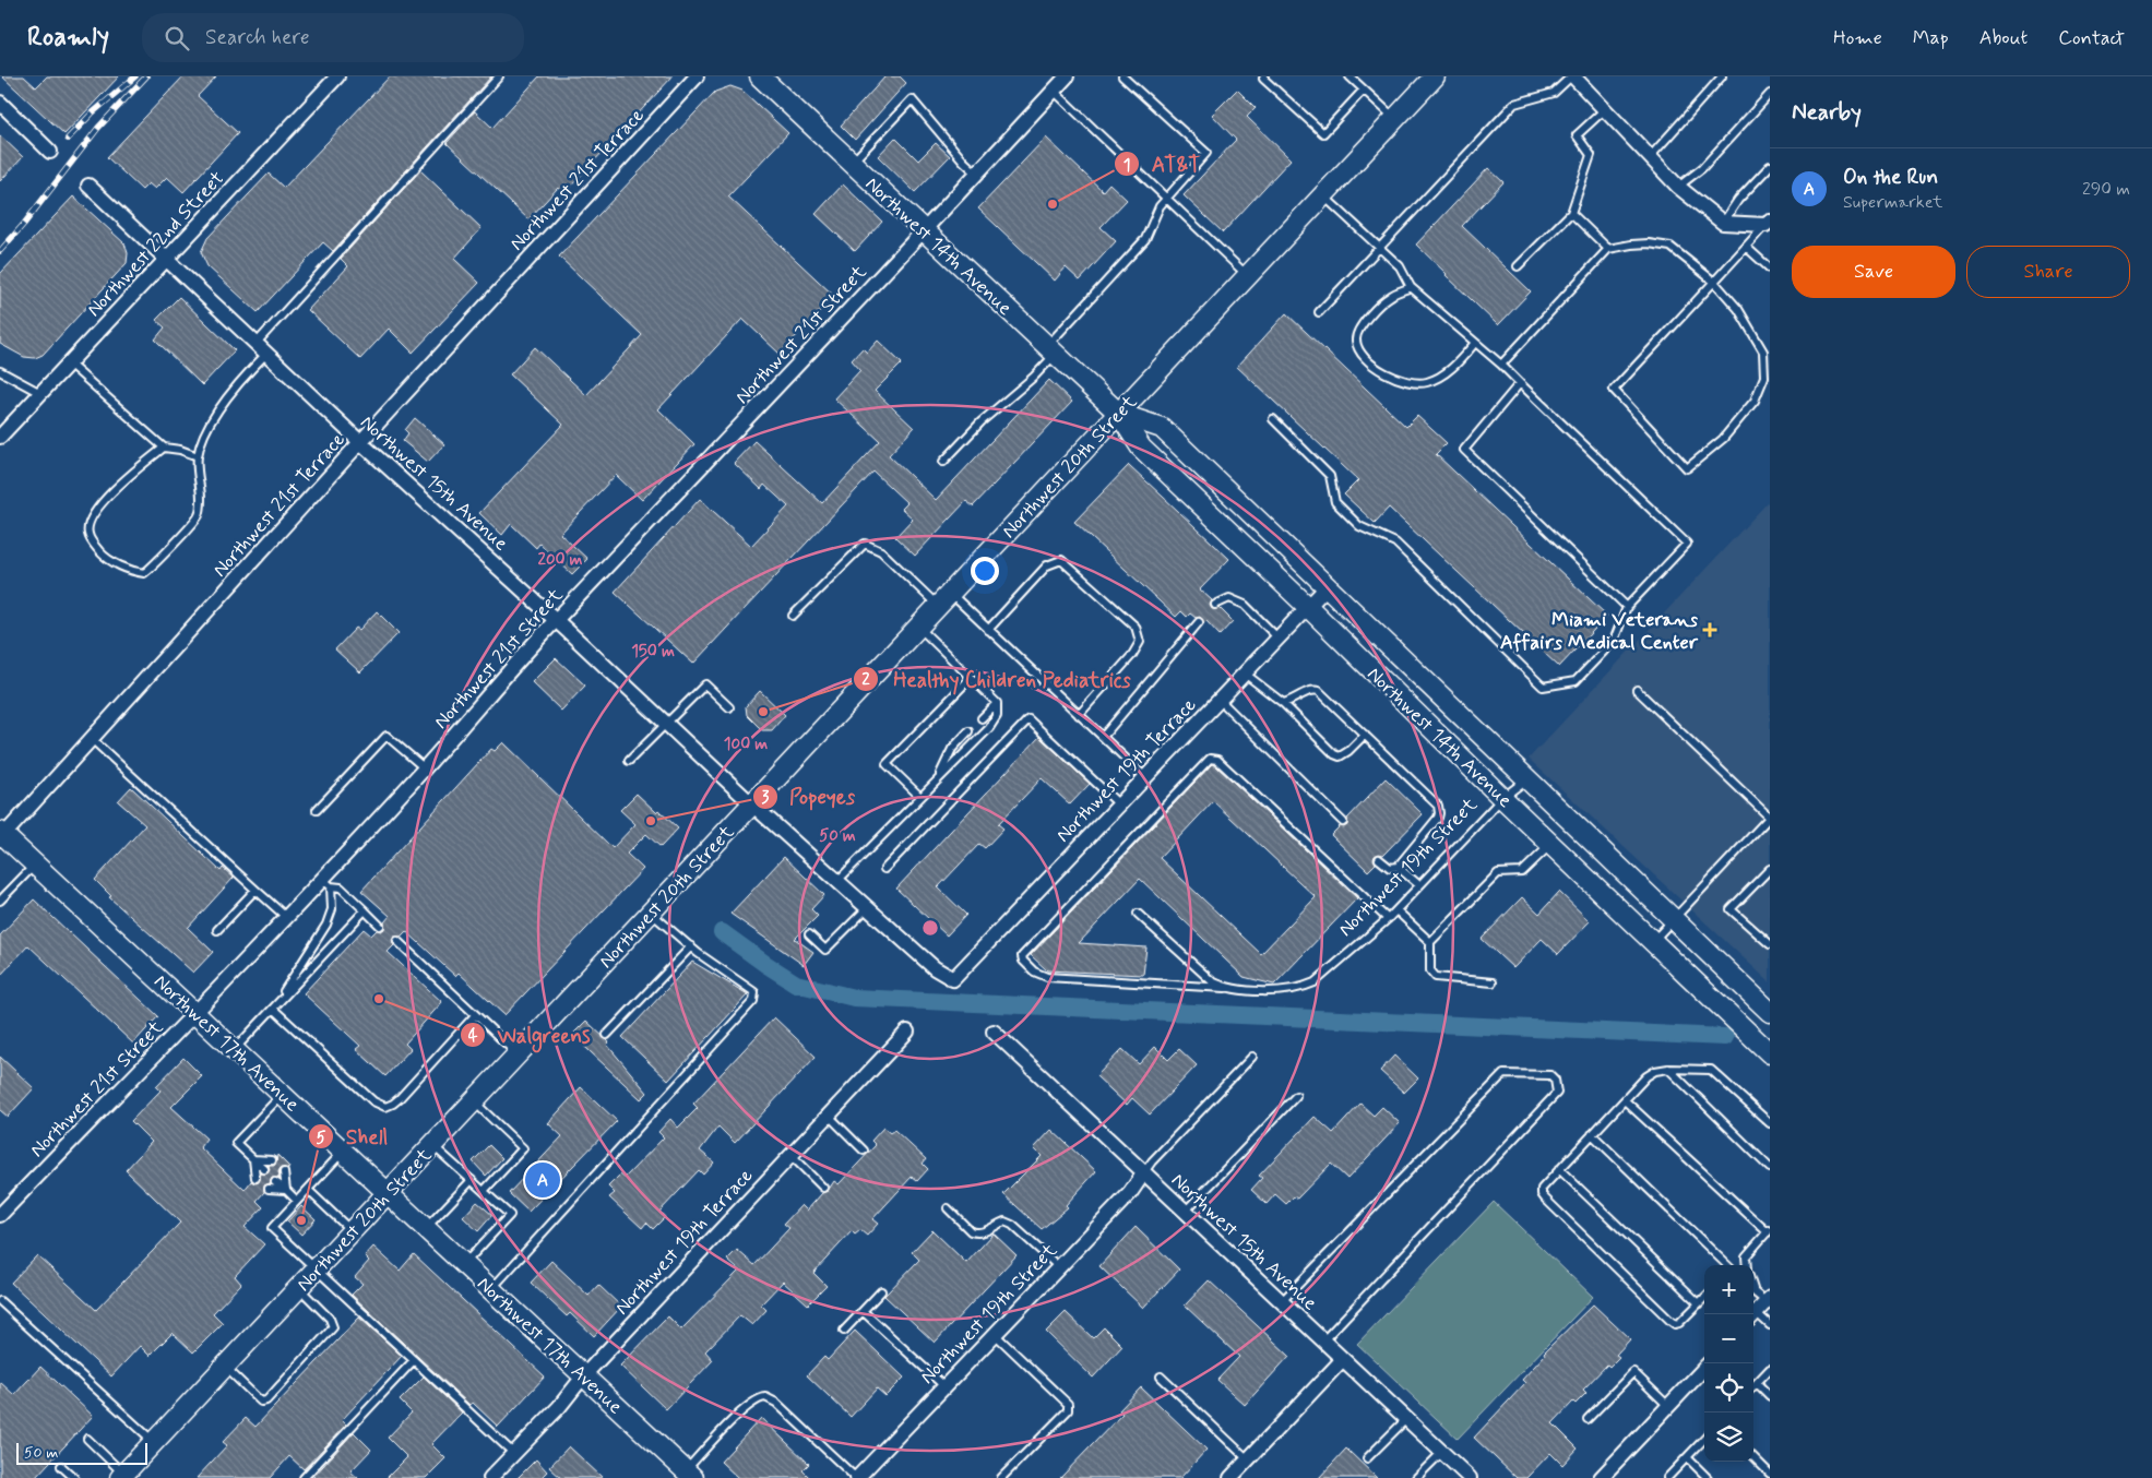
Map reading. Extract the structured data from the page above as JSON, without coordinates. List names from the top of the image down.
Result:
{
  "streets": {
    "main road": ["Northwest 14th Avenue", "Northwest 20th Street", "Northwest 17th Avenue"],
    "street": [
      "Northwest 21st Terrace",
      "Northwest 22nd Street",
      "Northwest 21st Street",
      "Northwest 15th Avenue",
      "Northwest 19th Terrace",
      "Northwest 19th Street"
    ]
  },
  "crossings": [
    ["Northwest 21st Terrace", "Northwest 15th Avenue"],
    ["Northwest 21st Terrace", "Northwest 17th Avenue"],
    ["Northwest 22nd Street", "Northwest 15th Avenue"],
    ["Northwest 14th Avenue", "Northwest 21st Street"],
    ["Northwest 14th Avenue", "Northwest 20th Street"],
    ["Northwest 14th Avenue", "Northwest 19th Terrace"],
    ["Northwest 14th Avenue", "Northwest 19th Street"],
    ["Northwest 21st Street", "Northwest 15th Avenue"],
    ["Northwest 21st Street", "Northwest 17th Avenue"],
    ["Northwest 20th Street", "Northwest 15th Avenue"],
    ["Northwest 20th Street", "Northwest 17th Avenue"],
    ["Northwest 15th Avenue", "Northwest 19th Terrace"],
    ["Northwest 15th Avenue", "Northwest 19th Street"],
    ["Northwest 19th Terrace", "Northwest 17th Avenue"]
  ],
  "places": {
    "other": [
      "AT&T",
      "Healthy Children Pediatrics",
      "Popeyes",
      "Walgreens",
      "Shell"
    ],
    "health": ["Miami Veterans Affairs Medical Center"]
  },
  "scale_bar": "50 m",
  "page": {
    "header": "Roamly",
    "search": "Search here",
    "nav": [
      "Home",
      "Map",
      "About",
      "Contact"
    ],
    "heading": "Nearby",
    "list": [
      {
        "mark": "A",
        "name": "On the Run",
        "note": "Supermarket",
        "value": "290 m"
      }
    ],
    "buttons": ["Save", "Share"],
    "pins": "A",
    "map_buttons": ["+", "−"],
    "scale": "50 m"
  },
  "rings": [
    "200 m",
    "150 m",
    "100 m",
    "50 m"
  ]
}
